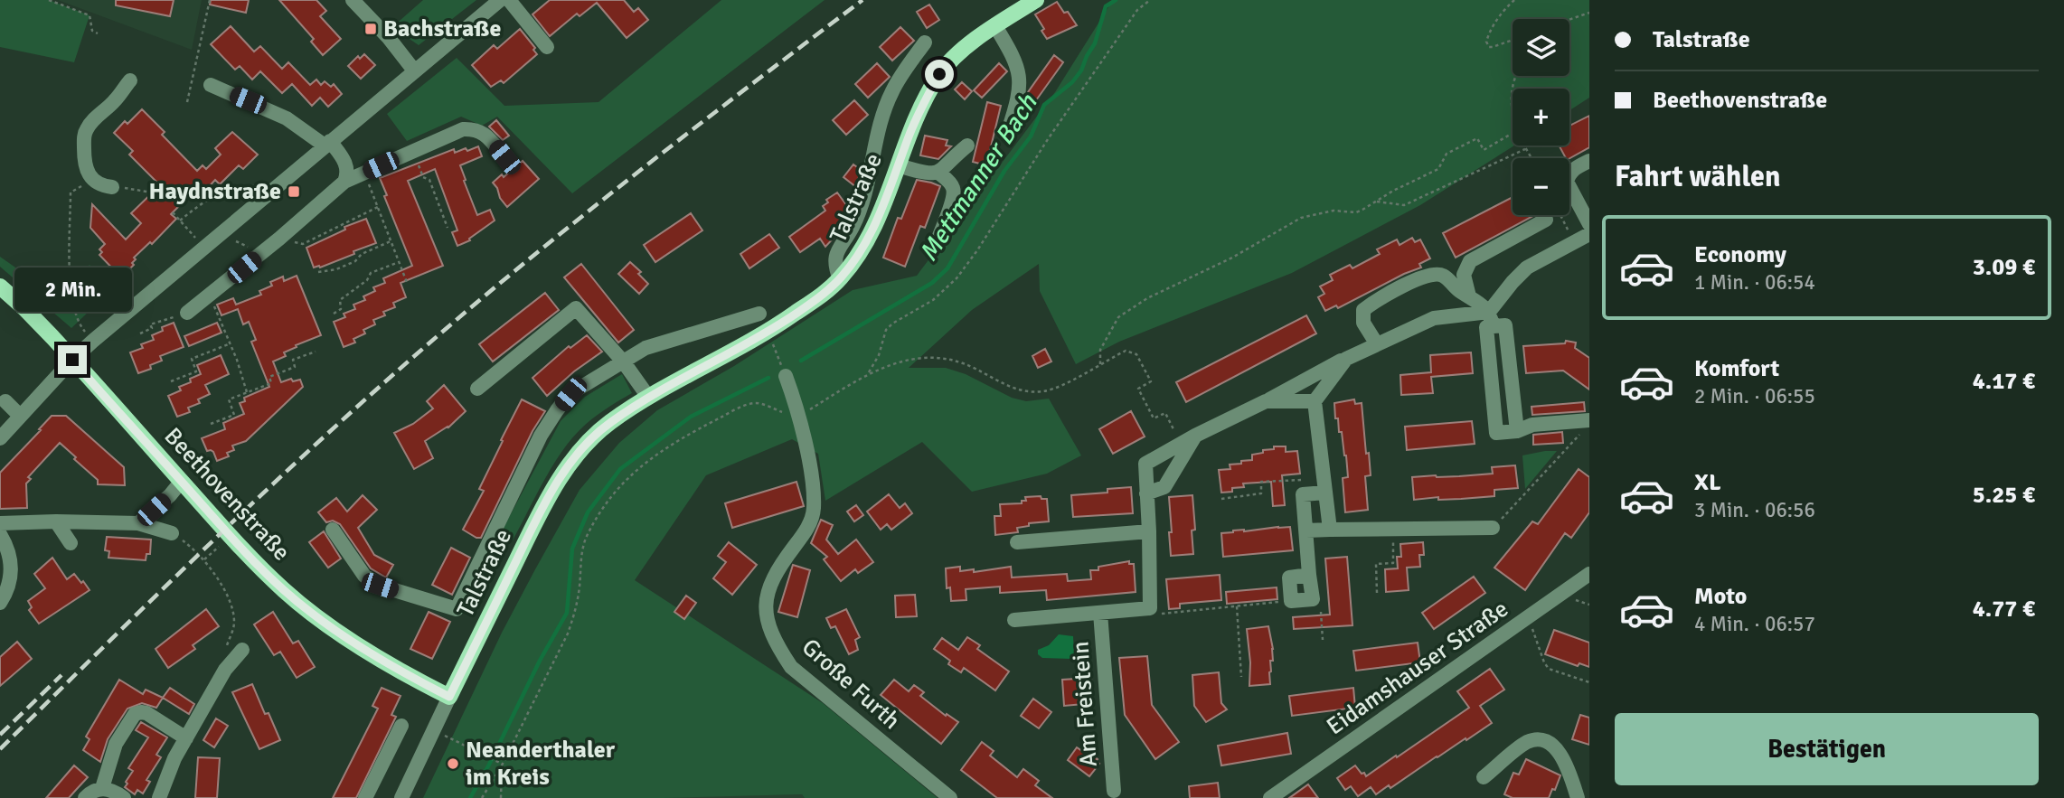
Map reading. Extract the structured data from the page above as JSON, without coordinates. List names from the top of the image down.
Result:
{
  "streets": {
    "main road": ["Talstraße", "Beethovenstraße"],
    "street": ["Eidamshauser Straße", "Große Furth", "Am Freistein"]
  },
  "crossings": [
    ["Talstraße", "Beethovenstraße"]
  ],
  "water": ["Mettmanner Bach"],
  "places": {
    "transit": ["Bachstraße", "Haydnstraße"],
    "other": ["Neanderthaler im Kreis"]
  },
  "page": {
    "banner": ["Talstraße", "Beethovenstraße"],
    "map_buttons": ["+", "−"],
    "heading": "Fahrt wählen",
    "list": [
      {
        "name": "Economy",
        "note": "1 Min. · 06:54",
        "value": "3.09 €"
      },
      {
        "name": "Komfort",
        "note": "2 Min. · 06:55",
        "value": "4.17 €"
      },
      {
        "name": "XL",
        "note": "3 Min. · 06:56",
        "value": "5.25 €"
      },
      {
        "name": "Moto",
        "note": "4 Min. · 06:57",
        "value": "4.77 €"
      }
    ],
    "bubble": "2 Min.",
    "buttons": "Bestätigen"
  }
}
